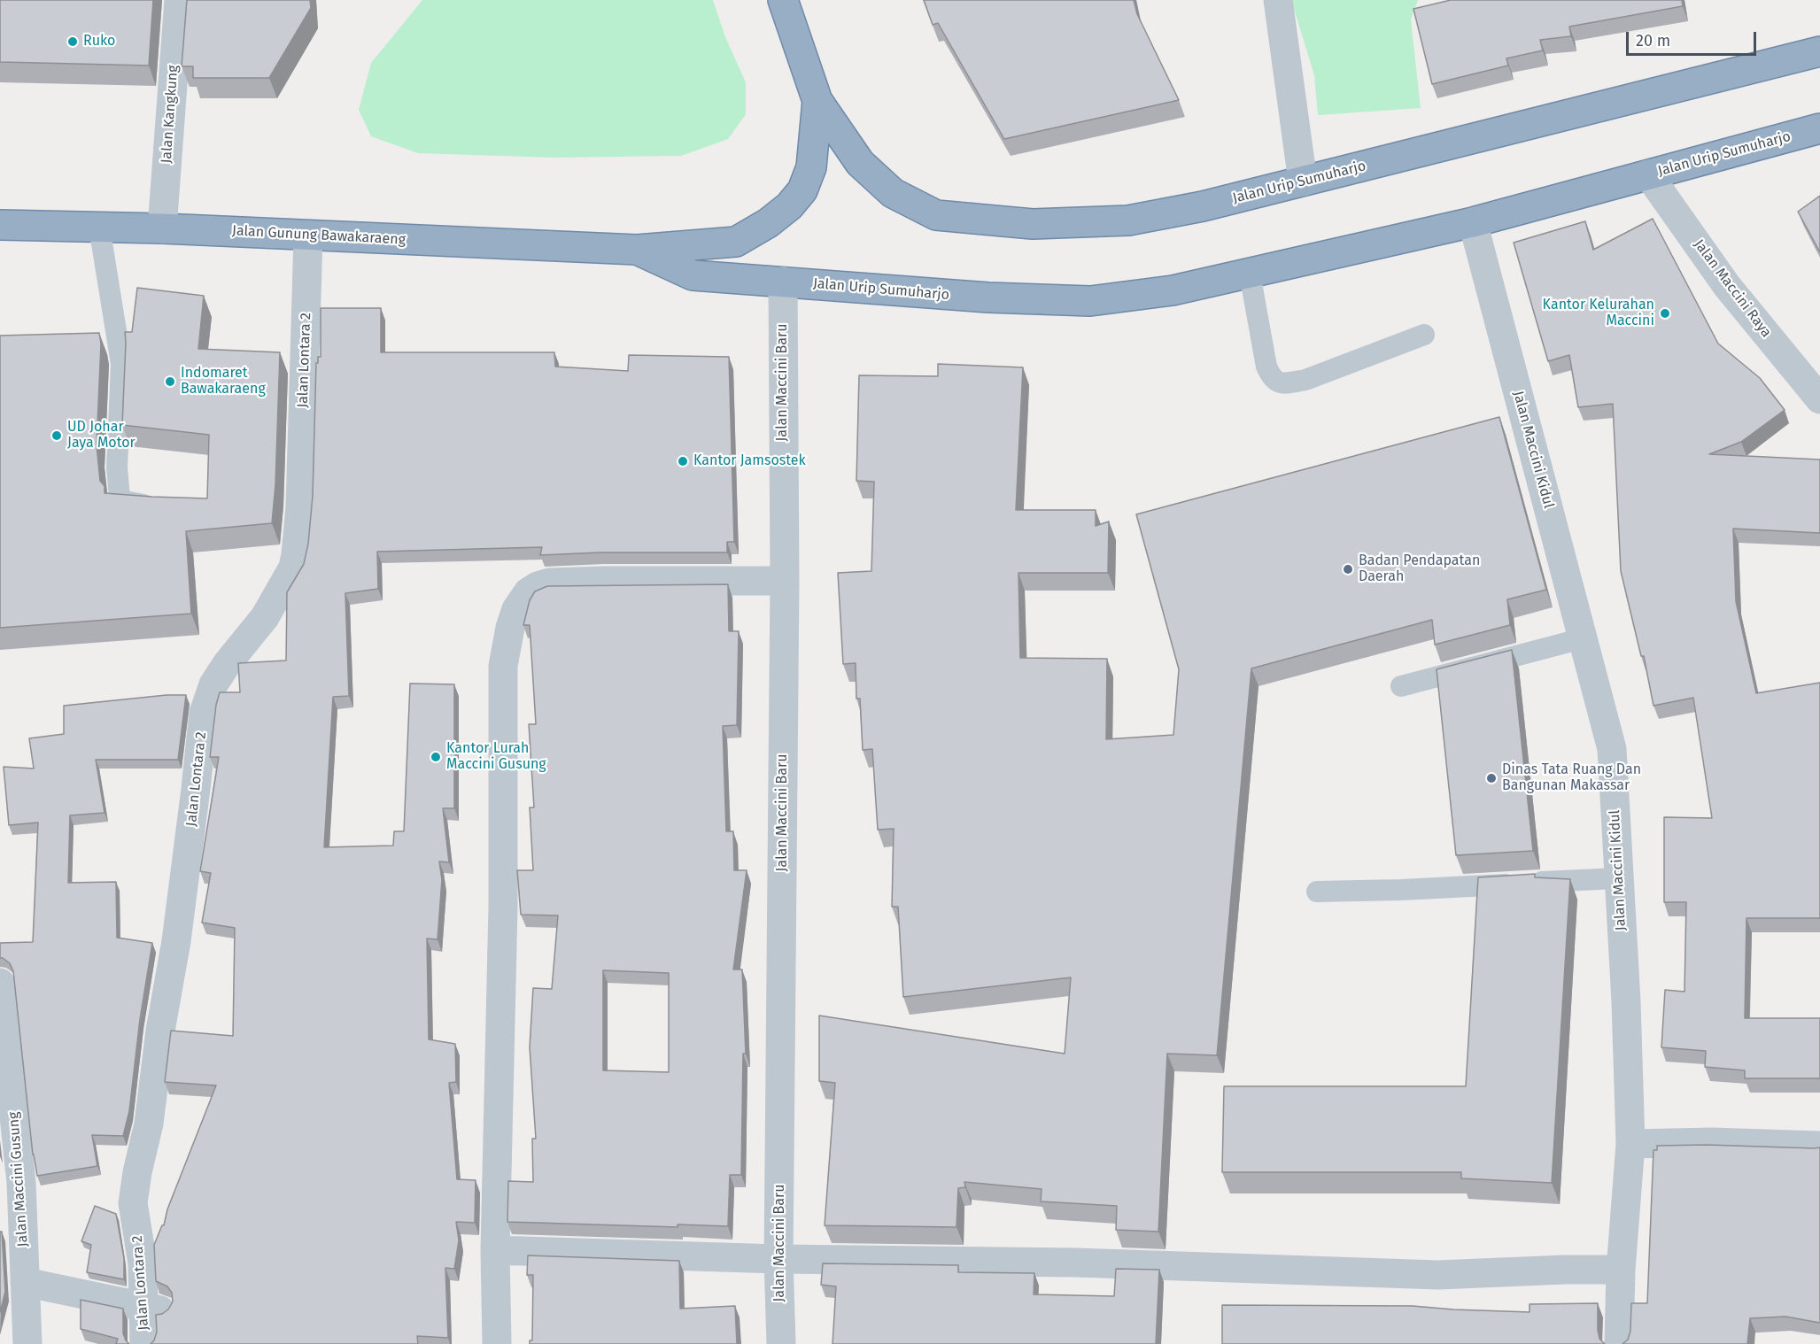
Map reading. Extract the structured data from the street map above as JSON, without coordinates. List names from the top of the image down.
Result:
{
  "streets": {
    "highway": ["Jalan Urip Sumuharjo", "Jalan Gunung Bawakaraeng"],
    "street": [
      "Jalan Kangkung",
      "Jalan Maccini Raya",
      "Jalan Lontara 2",
      "Jalan Maccini Baru",
      "Jalan Maccini Kidul",
      "Jalan Maccini Gusung"
    ]
  },
  "crossings": [
    ["Jalan Kangkung", "Jalan Gunung Bawakaraeng"],
    ["Jalan Urip Sumuharjo", "Jalan Gunung Bawakaraeng"],
    ["Jalan Urip Sumuharjo", "Jalan Maccini Raya"],
    ["Jalan Urip Sumuharjo", "Jalan Maccini Baru"],
    ["Jalan Urip Sumuharjo", "Jalan Maccini Kidul"],
    ["Jalan Gunung Bawakaraeng", "Jalan Lontara 2"],
    ["Jalan Gunung Bawakaraeng", "Jalan Maccini Baru"]
  ],
  "places": [
    "Ruko",
    "Kantor Kelurahan Maccini",
    "Indomaret Bawakaraeng",
    "UD Johar Jaya Motor",
    "Kantor Jamsostek",
    "Badan Pendapatan Daerah",
    "Kantor Lurah Maccini Gusung",
    "Dinas Tata Ruang Dan Bangunan Makassar"
  ],
  "scale_bar": "20 m"
}
